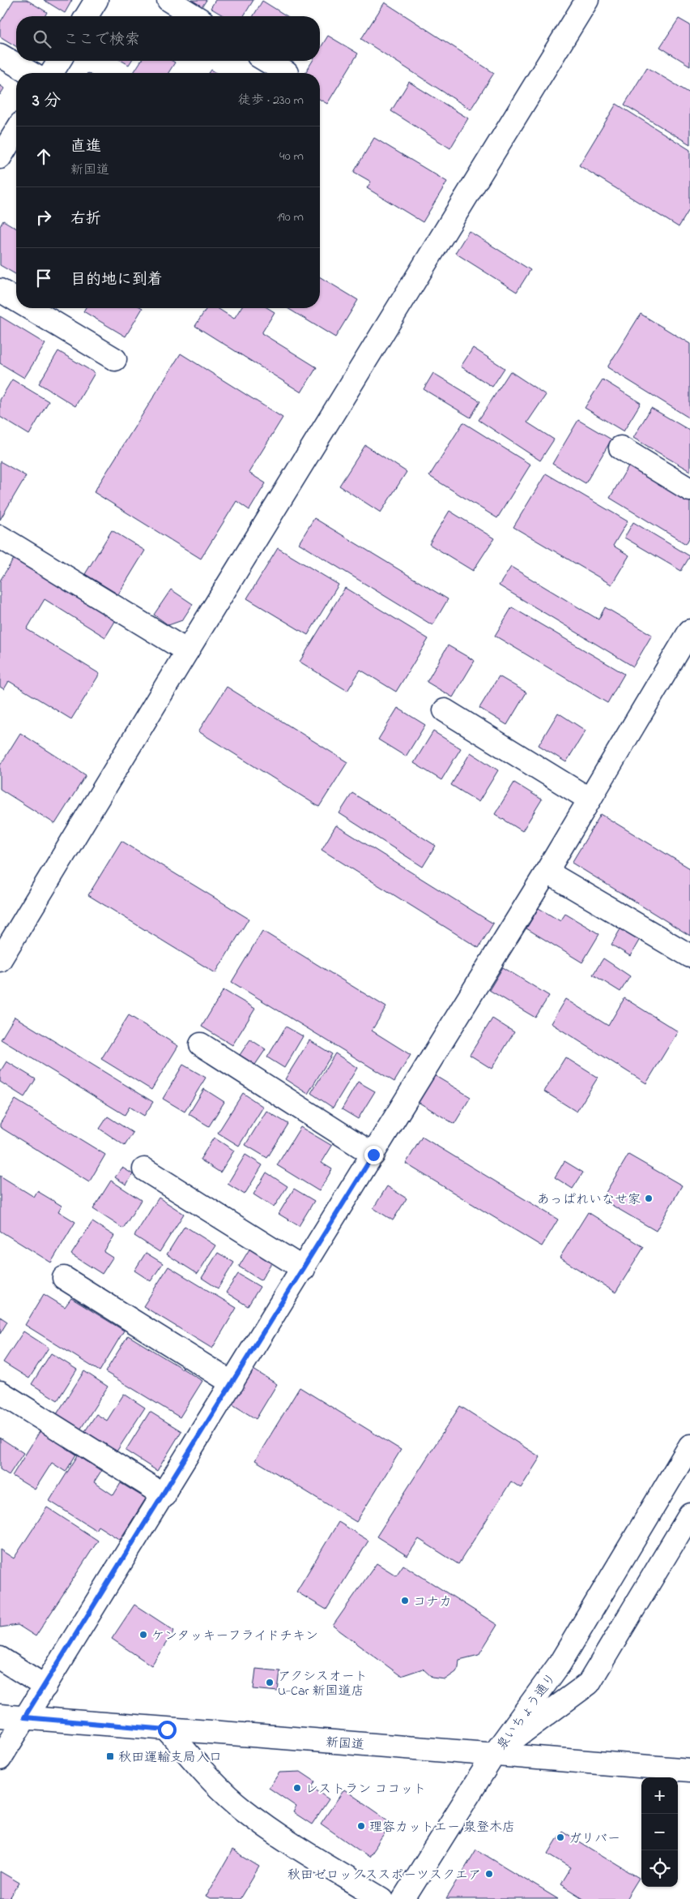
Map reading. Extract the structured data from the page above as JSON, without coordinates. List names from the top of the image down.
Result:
{
  "streets": {
    "street": ["泉いちょう通り", "新国道"]
  },
  "crossings": [
    ["泉いちょう通り", "新国道"]
  ],
  "places": {
    "other": [
      "あっぱれいなせ家",
      "コナカ",
      "ケンタッキーフライドチキン",
      "アクシスオート U-Car 新国道店",
      "レストラン ココット",
      "理容カットエー 泉登木店",
      "ガリバー",
      "秋田ゼロックススポーツスクエア"
    ],
    "transit": ["秋田運輸支局入口"]
  },
  "page": {
    "search": "ここで検索",
    "heading": ["3 分", "徒歩 · 230 m"],
    "list": [
      ["直進", "新国道", "40 m"],
      ["右折", "190 m"],
      "目的地に到着"
    ],
    "map_buttons": ["+", "−"]
  }
}
